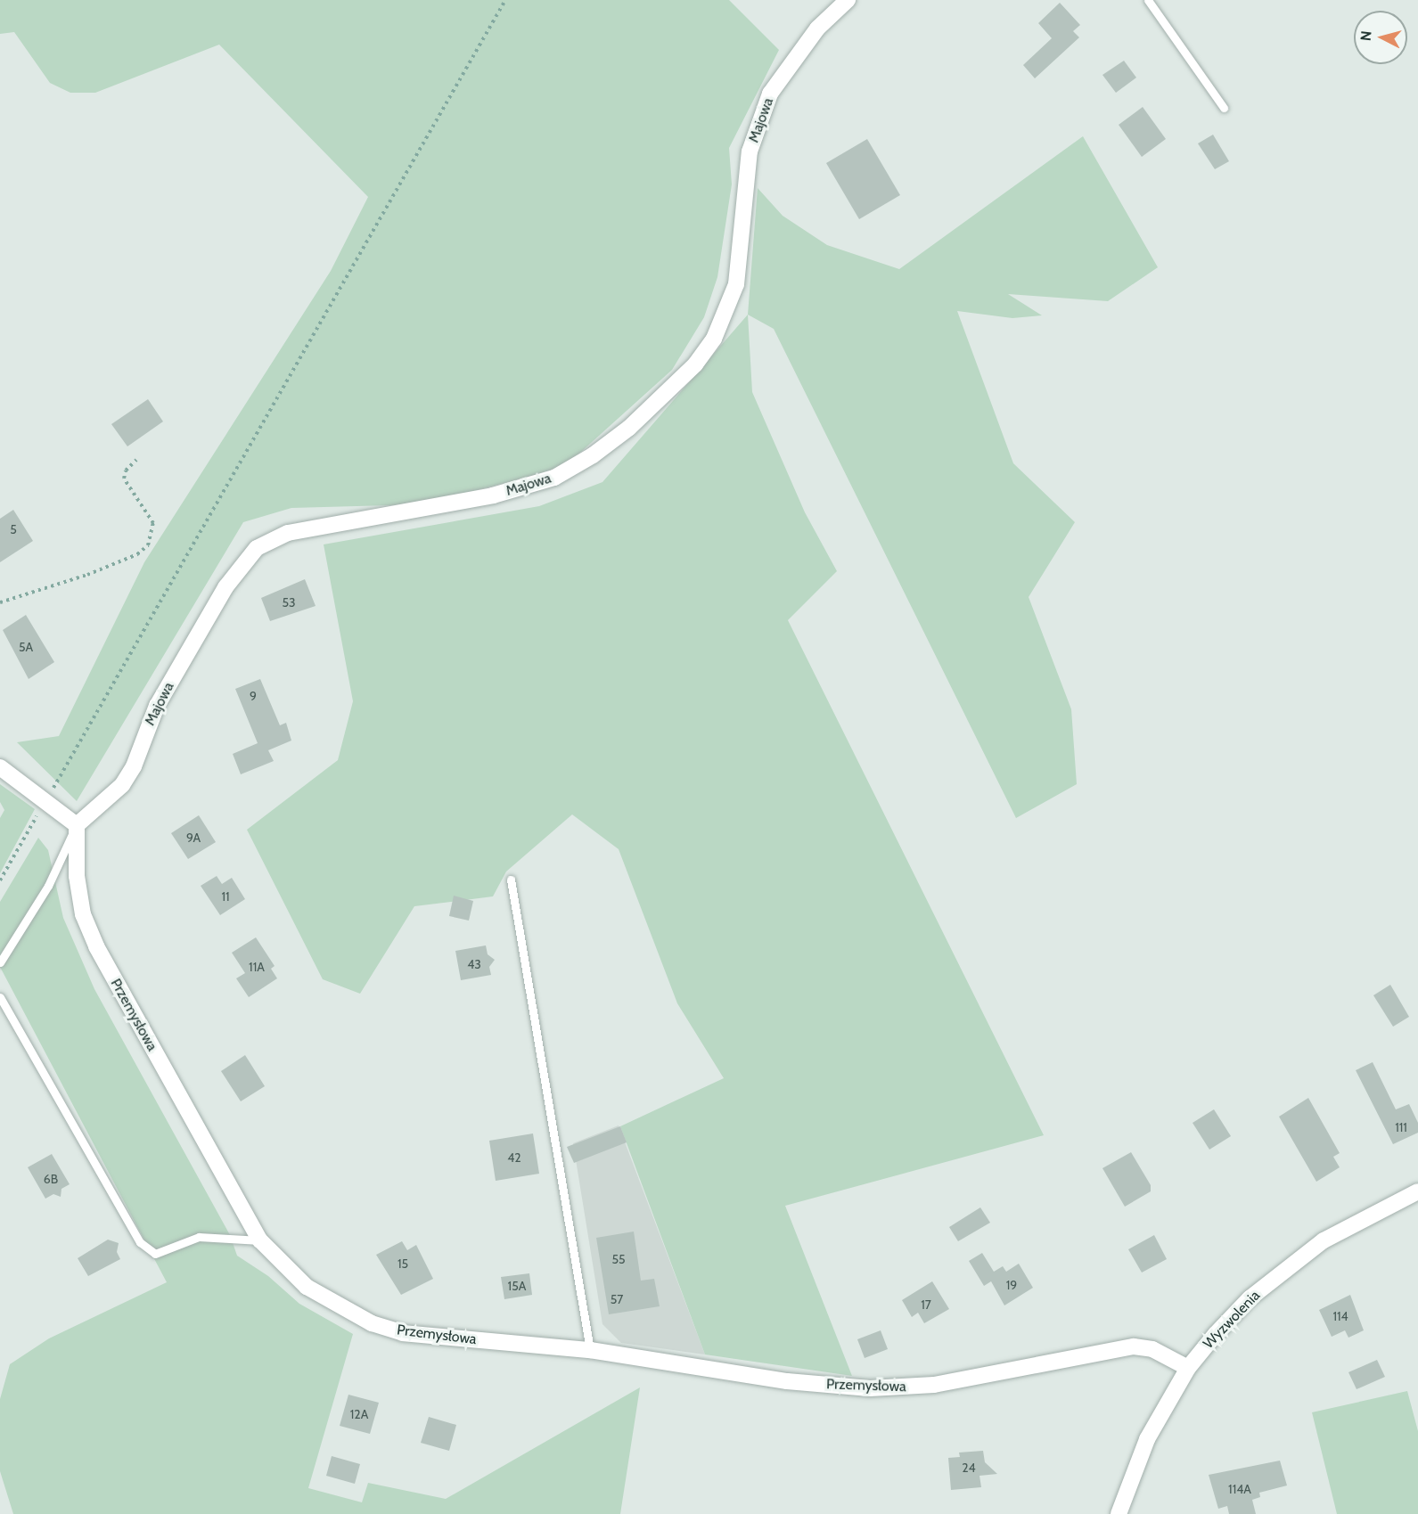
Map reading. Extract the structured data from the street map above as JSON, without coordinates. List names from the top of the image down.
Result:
{
  "streets": {
    "street": ["Majowa", "Przemysłowa", "Wyzwolenia"]
  },
  "crossings": [
    ["Majowa", "Przemysłowa"],
    ["Przemysłowa", "Wyzwolenia"]
  ],
  "house_numbers": [
    "5",
    "53",
    "5A",
    "9",
    "9A",
    "11",
    "43",
    "11A",
    "111",
    "42",
    "6B",
    "55",
    "15",
    "19",
    "15A",
    "57",
    "17",
    "114",
    "12A",
    "24",
    "114A"
  ],
  "north": "left"
}
